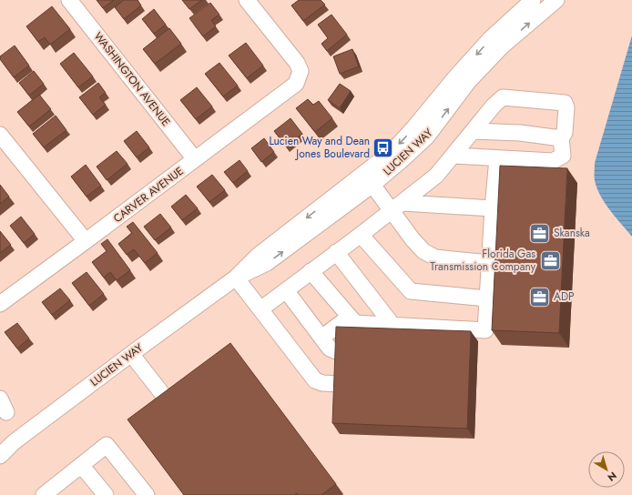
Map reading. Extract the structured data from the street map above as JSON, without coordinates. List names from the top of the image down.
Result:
{
  "streets": {
    "street": ["WASHINGTON AVENUE", "LUCIEN WAY", "CARVER AVENUE"]
  },
  "crossings": [
    ["WASHINGTON AVENUE", "CARVER AVENUE"]
  ],
  "places": {
    "bus stop": ["Lucien Way and Dean Jones Boulevard"],
    "office": ["Skanska", "Florida Gas Transmission Company", "ADP"]
  },
  "north": "bottom right"
}
